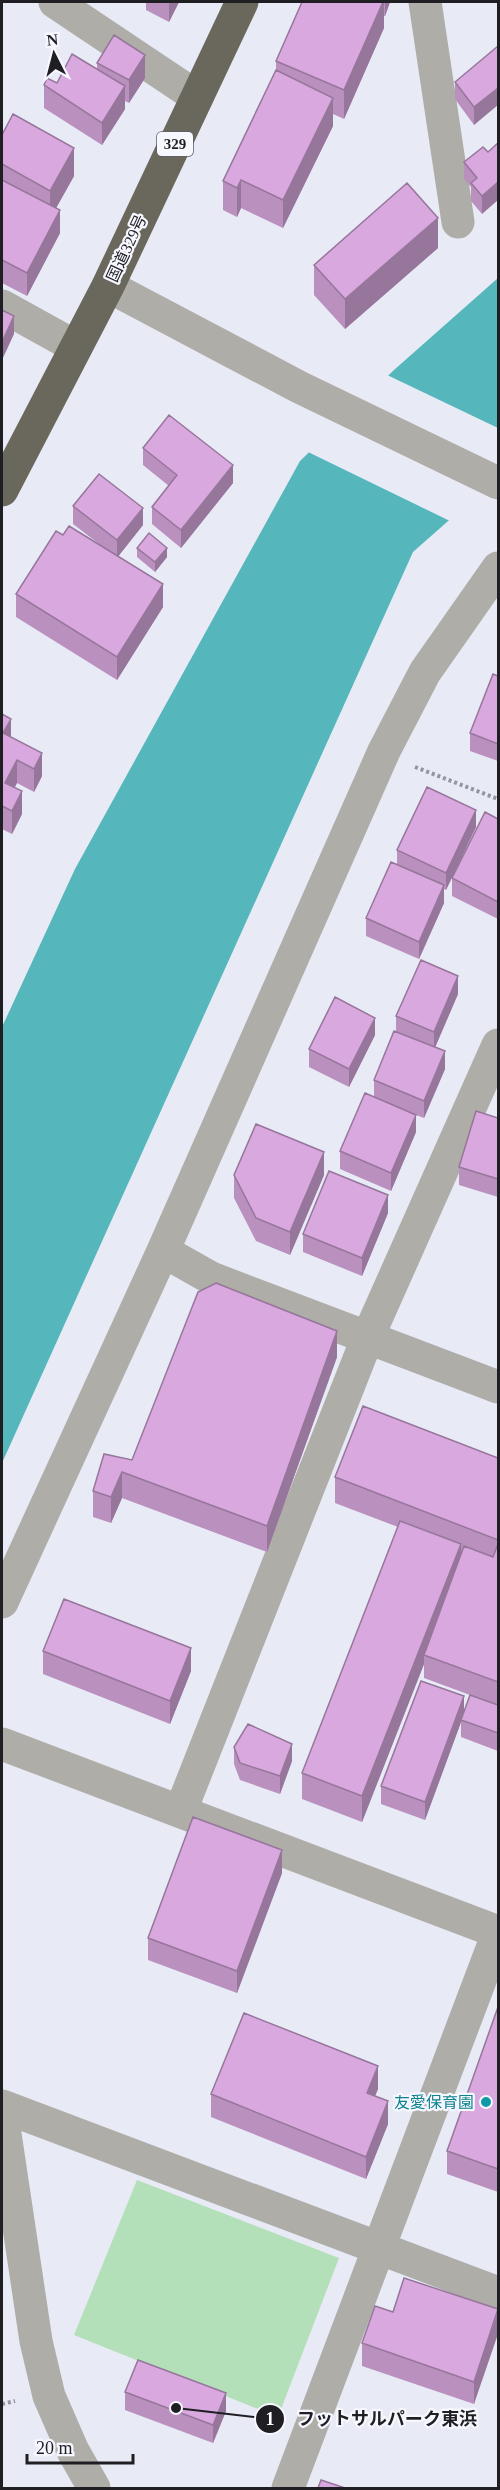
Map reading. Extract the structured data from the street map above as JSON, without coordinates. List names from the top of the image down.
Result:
{
  "streets": {
    "highway": ["329", "国道329号"]
  },
  "places": ["友愛保育園", "フットサルパーク東浜"],
  "scale_bar": "20 m",
  "north": "top"
}
